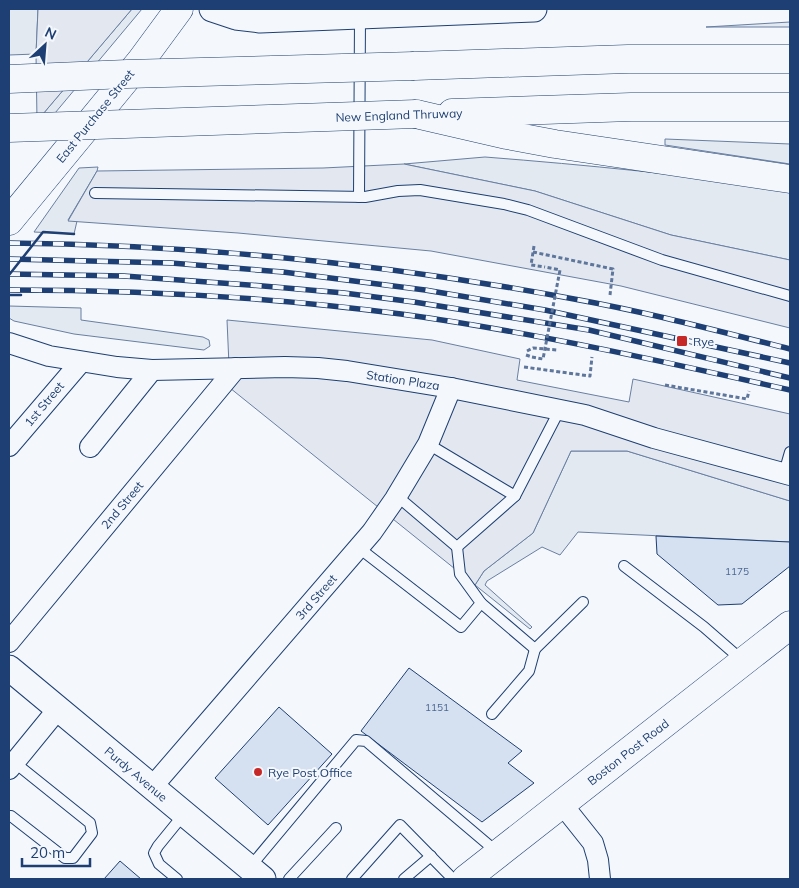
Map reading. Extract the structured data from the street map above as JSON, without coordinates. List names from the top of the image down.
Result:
{
  "streets": {
    "main road": ["New England Thruway", "East Purchase Street", "Boston Post Road"],
    "street": [
      "Station Plaza",
      "1st Street",
      "2nd Street",
      "3rd Street",
      "Purdy Avenue"
    ]
  },
  "crossings": [
    ["Station Plaza", "1st Street"],
    ["Station Plaza", "2nd Street"],
    ["Station Plaza", "3rd Street"],
    ["3rd Street", "Purdy Avenue"]
  ],
  "places": {
    "transit": ["Rye"],
    "other": ["Rye Post Office"]
  },
  "house_numbers": ["1175", "1151"],
  "scale_bar": "20 m",
  "north": "top right"
}
